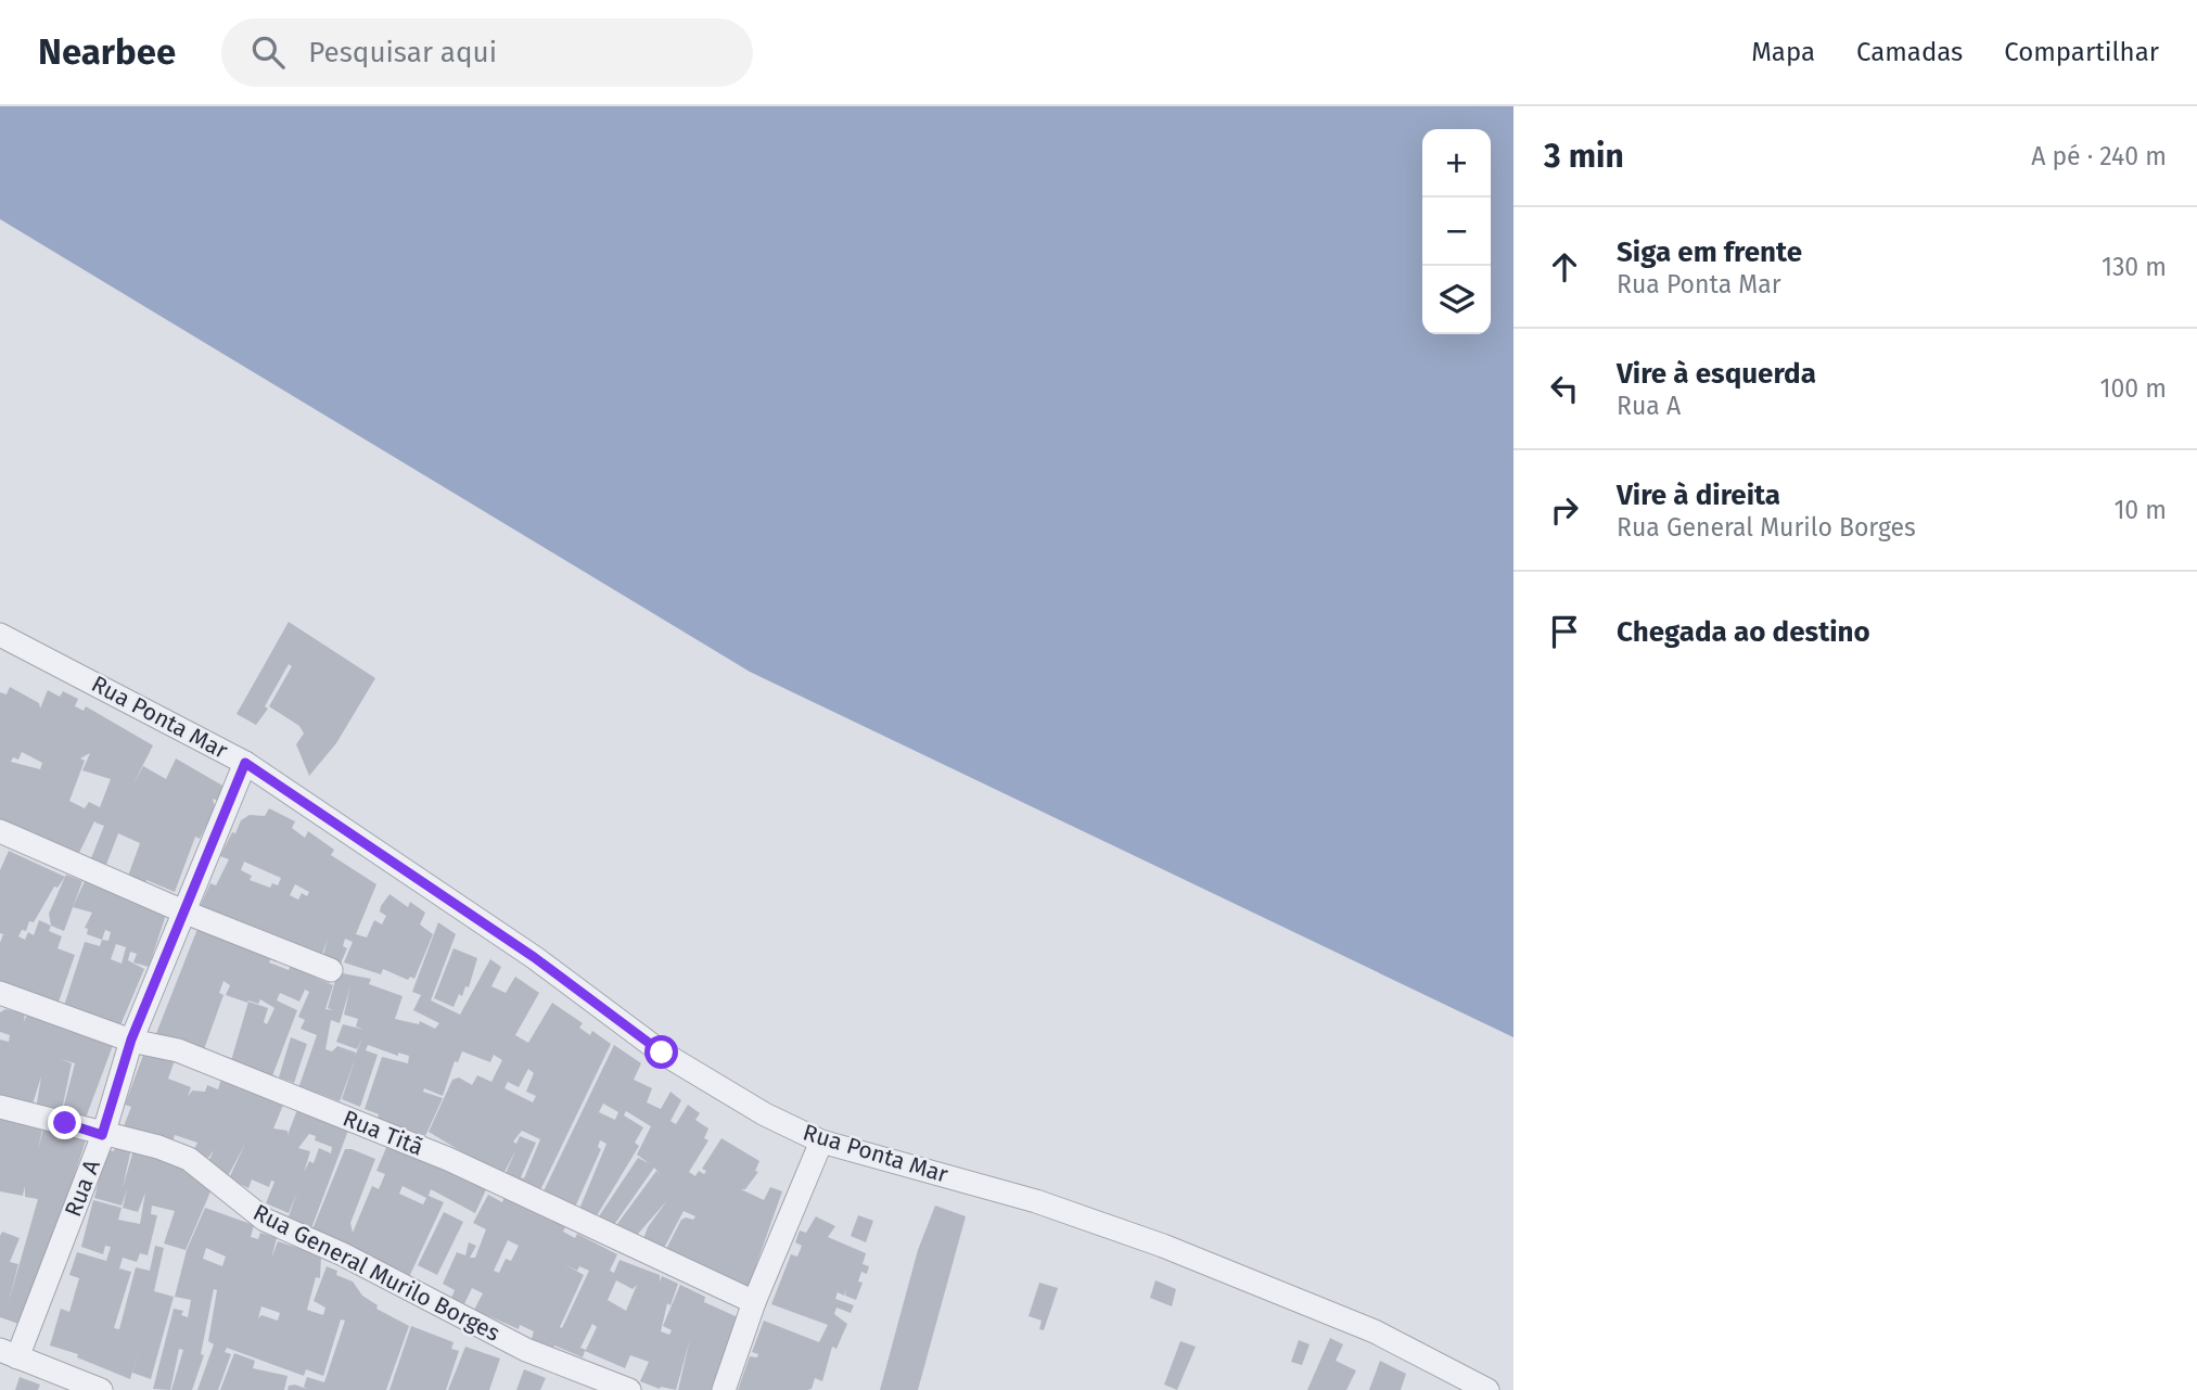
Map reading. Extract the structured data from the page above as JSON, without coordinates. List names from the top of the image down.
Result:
{
  "streets": {
    "street": [
      "Rua Ponta Mar",
      "Rua Titã",
      "Rua A",
      "Rua General Murilo Borges"
    ]
  },
  "crossings": [
    ["Rua Ponta Mar", "Rua A"],
    ["Rua Titã", "Rua A"],
    ["Rua A", "Rua General Murilo Borges"]
  ],
  "page": {
    "header": "Nearbee",
    "search": "Pesquisar aqui",
    "nav": ["Mapa", "Camadas", "Compartilhar"],
    "heading": ["3 min", "A pé · 240 m"],
    "map_buttons": ["+", "−"],
    "list": [
      ["Siga em frente", "Rua Ponta Mar", "130 m"],
      ["Vire à esquerda", "Rua A", "100 m"],
      ["Vire à direita", "Rua General Murilo Borges", "10 m"],
      "Chegada ao destino"
    ]
  }
}
